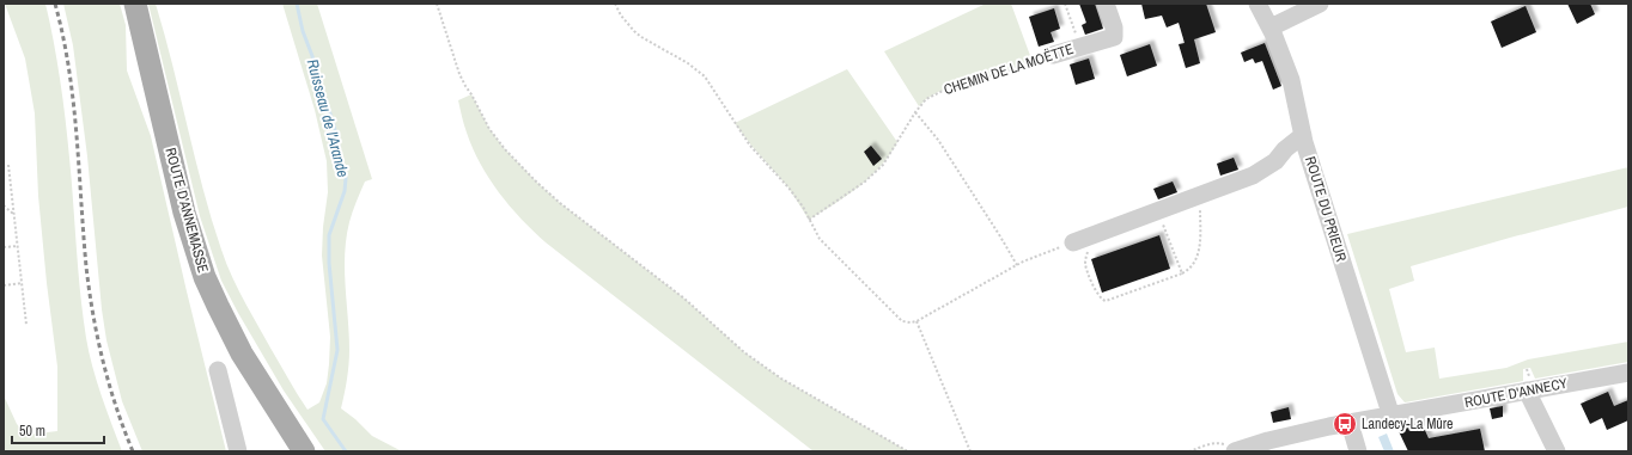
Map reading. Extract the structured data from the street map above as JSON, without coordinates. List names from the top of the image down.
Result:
{
  "streets": {
    "main road": ["ROUTE D'ANNEMASSE"],
    "street": ["CHEMIN DE LA MOËTTE", "ROUTE DU PRIEUR", "ROUTE D'ANNECY"]
  },
  "crossings": [
    ["ROUTE DU PRIEUR", "ROUTE D'ANNECY"]
  ],
  "water": ["Ruisseau de l'Arande"],
  "places": {
    "bus stop": ["Landecy-La Mûre"]
  },
  "scale_bar": "50 m"
}
